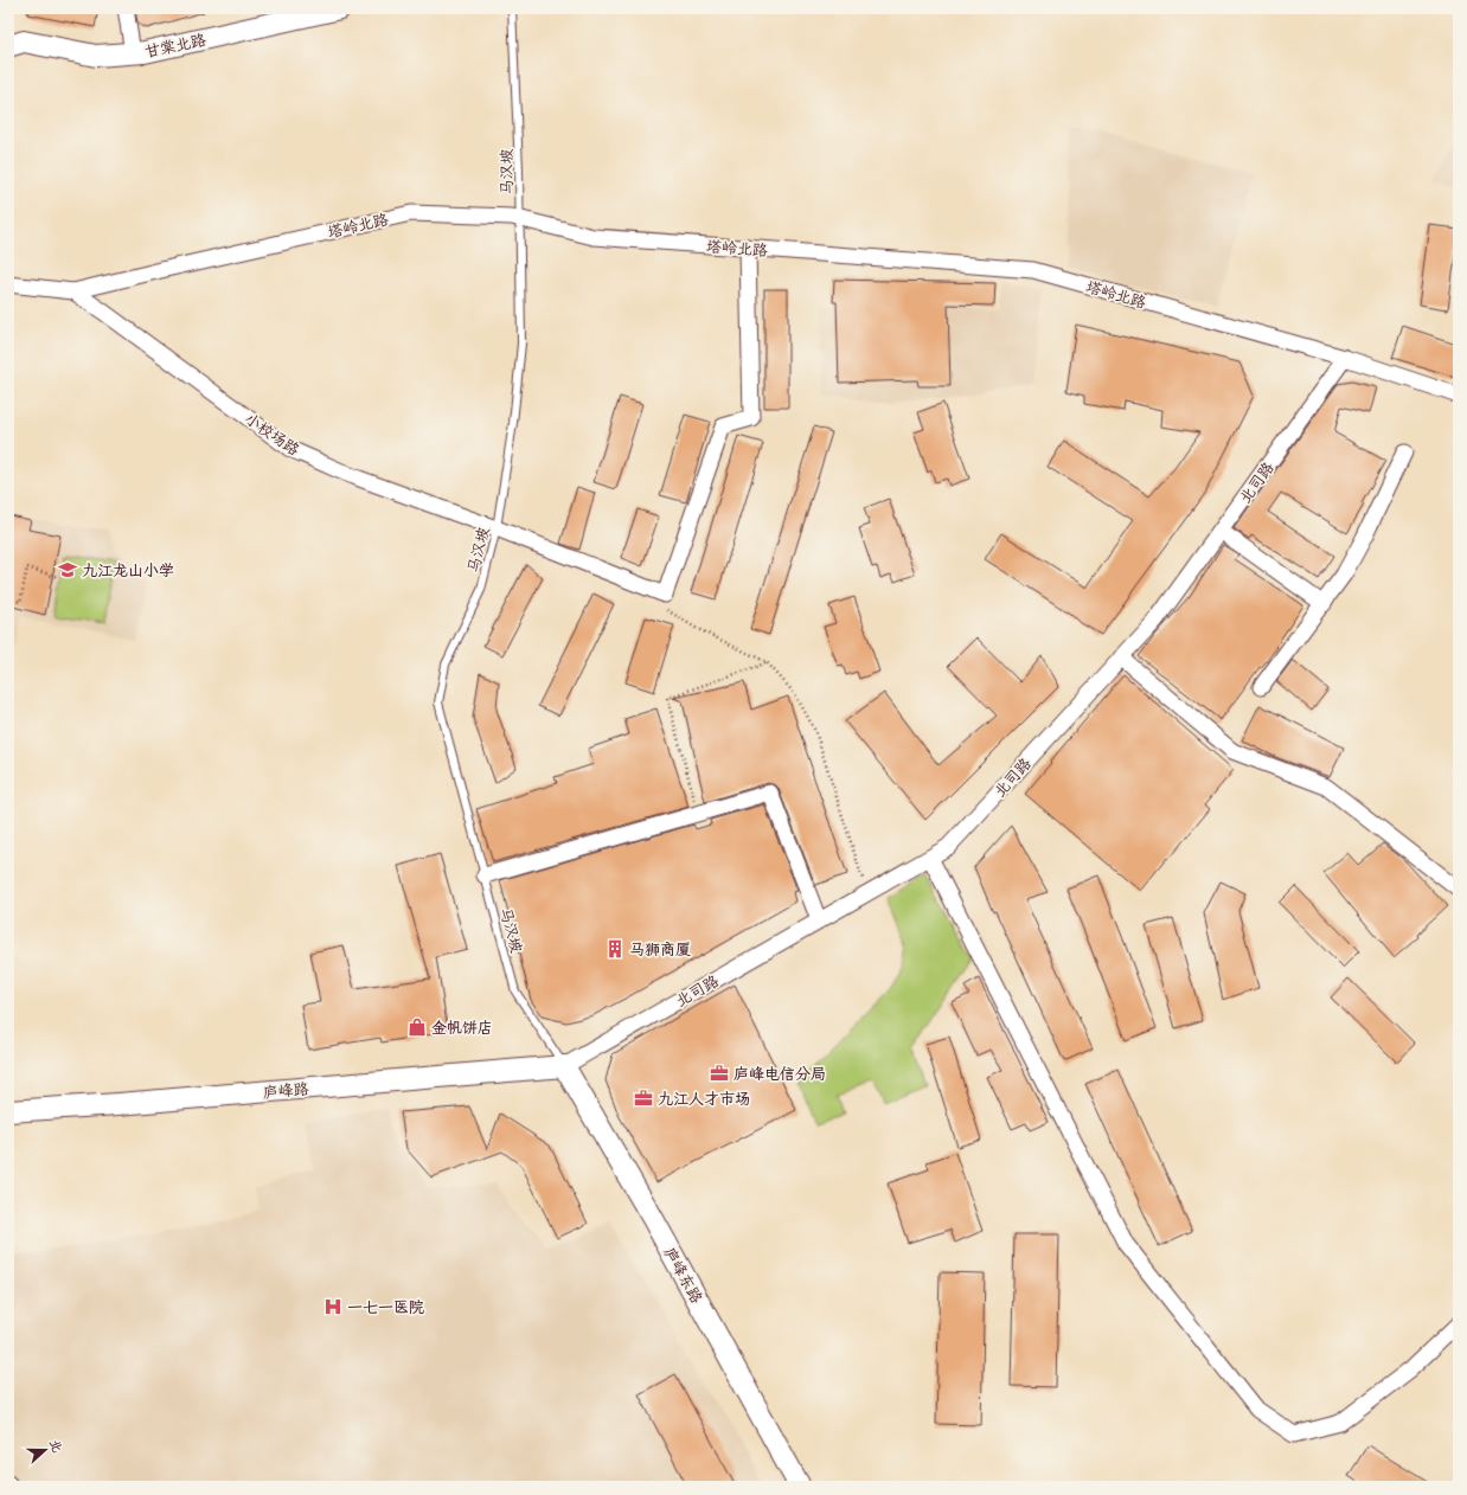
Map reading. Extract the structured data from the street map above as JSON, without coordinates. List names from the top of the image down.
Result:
{
  "streets": {
    "main road": ["甘棠北路", "庐峰路", "庐峰东路"],
    "street": ["塔岭北路", "小校场路", "北司路"],
    "lane": ["马汉坡"]
  },
  "crossings": [
    ["马汉坡", "塔岭北路"],
    ["马汉坡", "小校场路"],
    ["马汉坡", "北司路"],
    ["马汉坡", "庐峰路"],
    ["马汉坡", "庐峰东路"],
    ["塔岭北路", "小校场路"],
    ["塔岭北路", "北司路"],
    ["北司路", "庐峰路"],
    ["北司路", "庐峰东路"],
    ["庐峰路", "庐峰东路"]
  ],
  "places": {
    "school or university": ["九江龙山小学"],
    "building": ["马狮商厦"],
    "shop": ["金帆饼店"],
    "office": ["庐峰电信分局", "九江人才市场"],
    "hospital": ["一七一医院"]
  },
  "north": "right"
}
